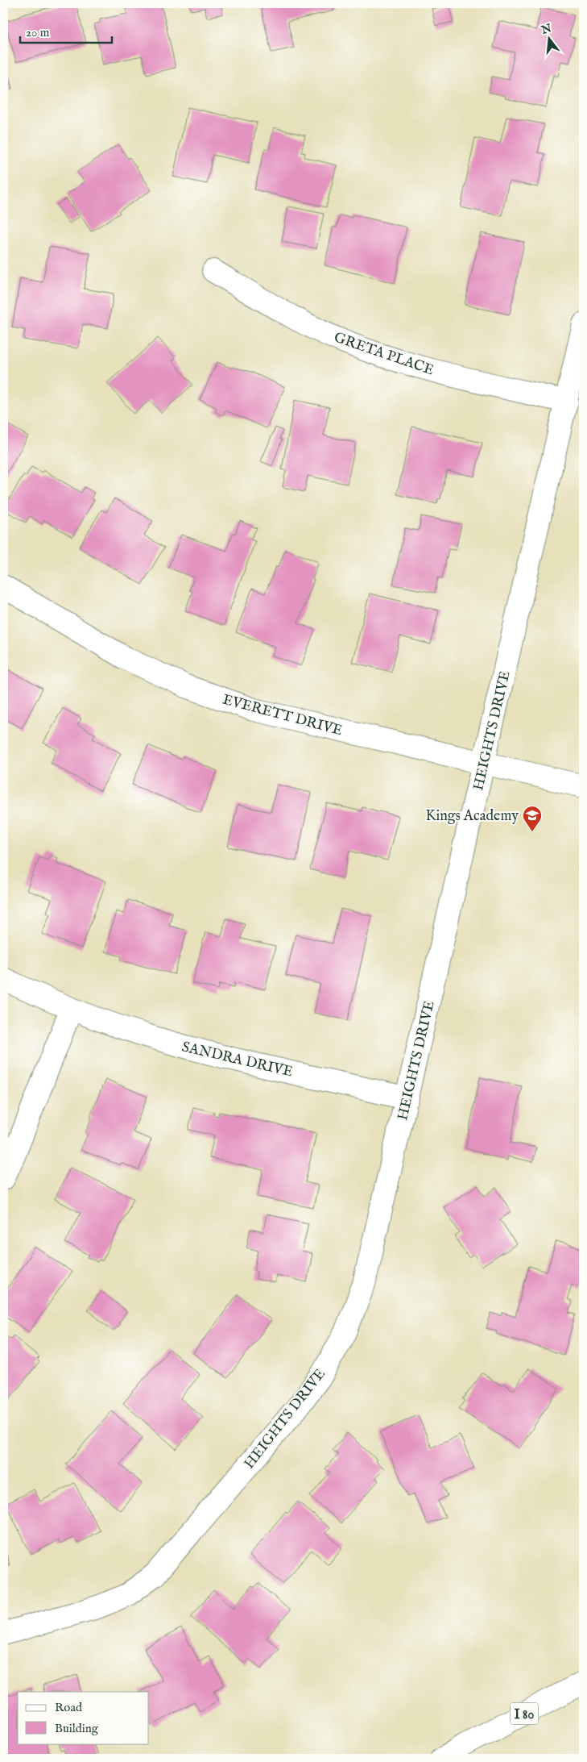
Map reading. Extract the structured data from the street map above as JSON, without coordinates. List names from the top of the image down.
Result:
{
  "streets": {
    "main road": [
      "GRETA PLACE",
      "EVERETT DRIVE",
      "HEIGHTS DRIVE",
      "SANDRA DRIVE",
      "I 80"
    ]
  },
  "crossings": [
    ["GRETA PLACE", "HEIGHTS DRIVE"],
    ["EVERETT DRIVE", "HEIGHTS DRIVE"],
    ["HEIGHTS DRIVE", "SANDRA DRIVE"]
  ],
  "places": {
    "school or university": ["Kings Academy"]
  },
  "legend": ["Road", "Building"],
  "scale_bar": "20 m",
  "north": "top"
}
